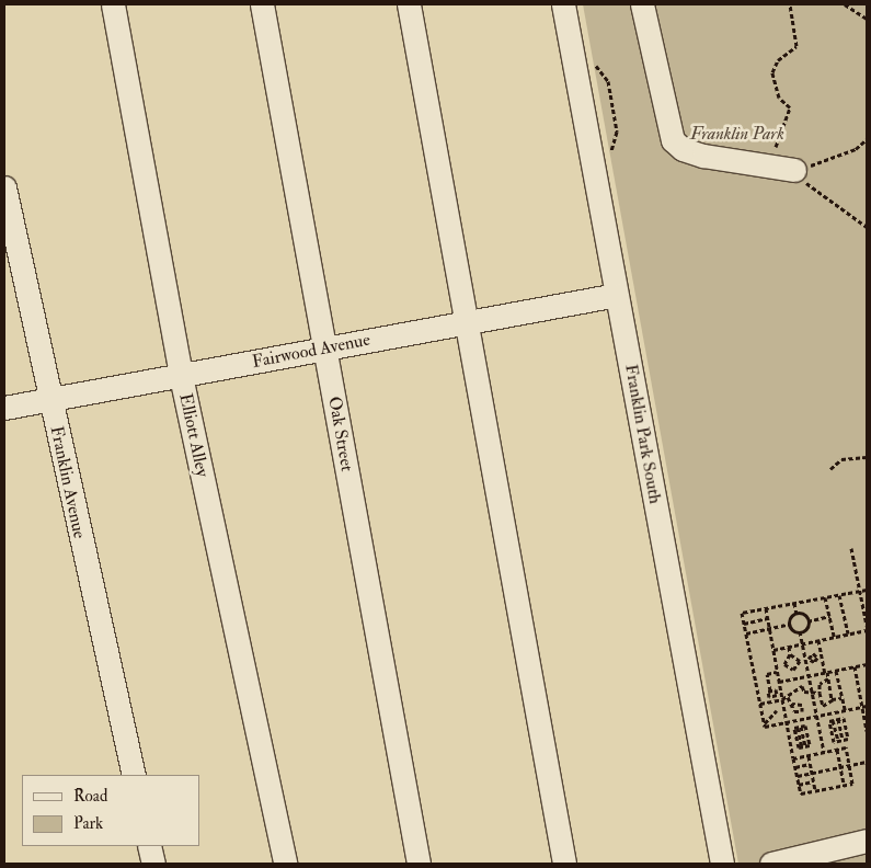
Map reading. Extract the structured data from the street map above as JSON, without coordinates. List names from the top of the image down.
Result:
{
  "streets": {
    "street": [
      "Fairwood Avenue",
      "Oak Street",
      "Franklin Park South",
      "Elliott Alley",
      "Franklin Avenue"
    ]
  },
  "crossings": [
    ["Fairwood Avenue", "Oak Street"],
    ["Fairwood Avenue", "Franklin Park South"],
    ["Fairwood Avenue", "Elliott Alley"],
    ["Fairwood Avenue", "Franklin Avenue"]
  ],
  "parks": ["Franklin Park"],
  "legend": ["Road", "Park"]
}
